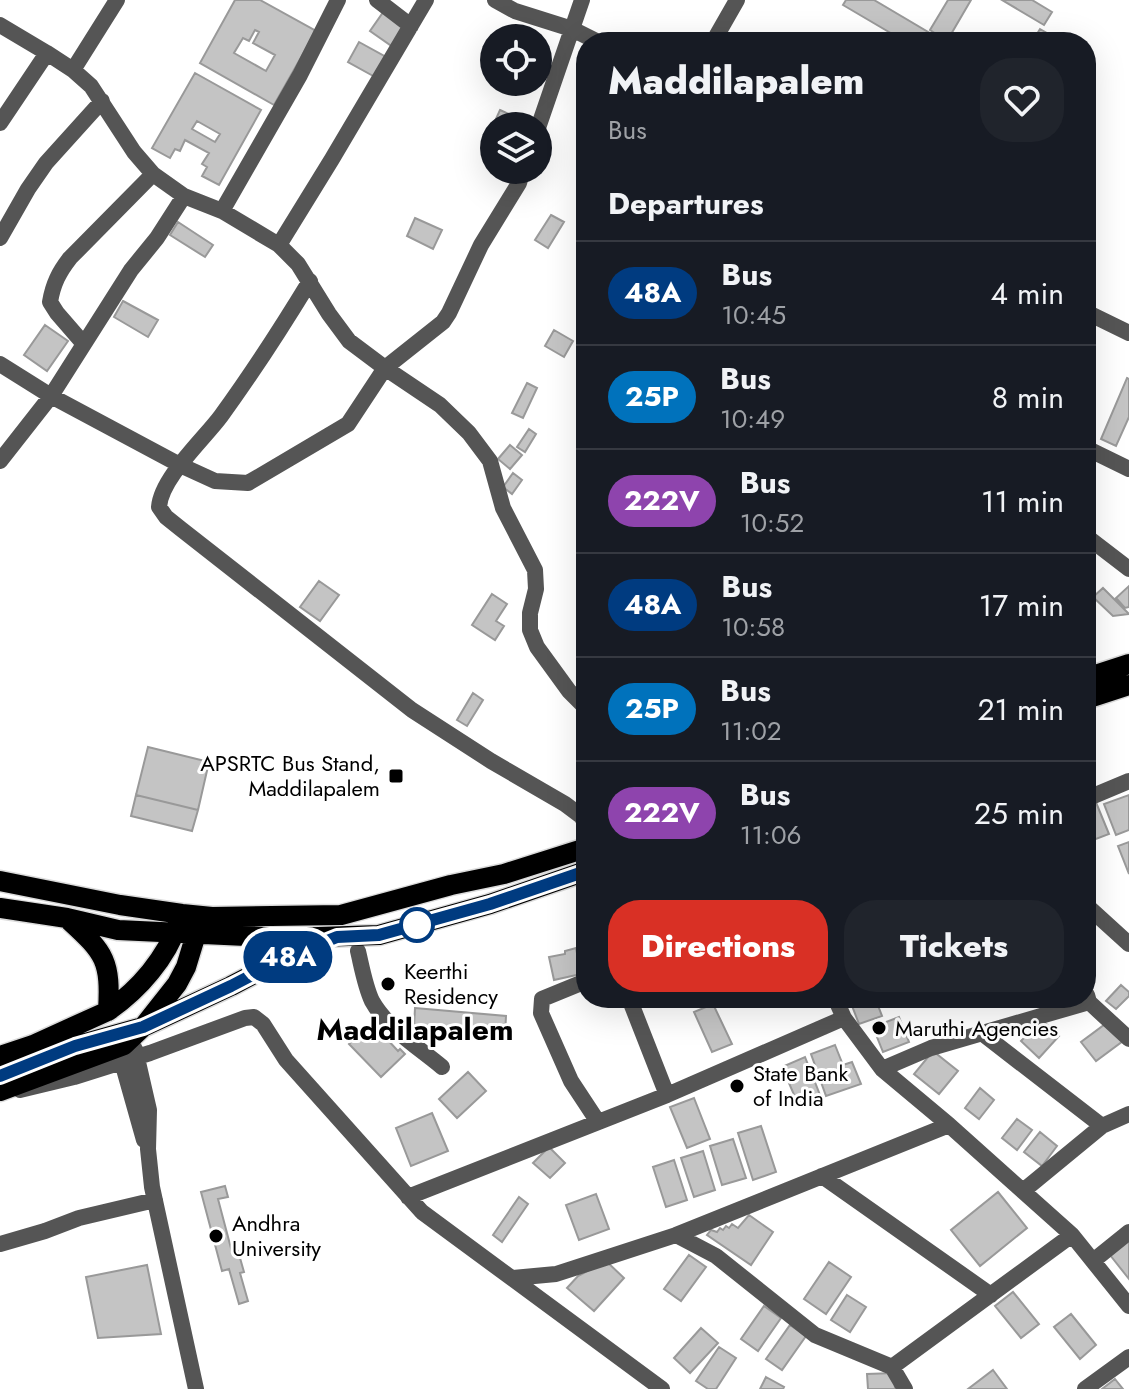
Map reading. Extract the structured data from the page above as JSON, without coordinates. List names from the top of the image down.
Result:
{
  "districts": ["Maddilapalem"],
  "places": {
    "transit": ["APSRTC Bus Stand, Maddilapalem"],
    "other": [
      "Keerthi Residency",
      "Maruthi Agencies",
      "State Bank of India",
      "Andhra University"
    ]
  },
  "lines": ["bus line 48A"],
  "page": {
    "on_map": "48A",
    "heading": [
      ["Maddilapalem", "Bus"],
      "Departures"
    ],
    "list": [
      {
        "mark": "48A",
        "name": "Bus",
        "note": "10:45",
        "value": "4 min"
      },
      {
        "mark": "25P",
        "name": "Bus",
        "note": "10:49",
        "value": "8 min"
      },
      {
        "mark": "222V",
        "name": "Bus",
        "note": "10:52",
        "value": "11 min"
      },
      {
        "mark": "48A",
        "name": "Bus",
        "note": "10:58",
        "value": "17 min"
      },
      {
        "mark": "25P",
        "name": "Bus",
        "note": "11:02",
        "value": "21 min"
      },
      {
        "mark": "222V",
        "name": "Bus",
        "note": "11:06",
        "value": "25 min"
      }
    ],
    "buttons": ["Directions", "Tickets"]
  }
}
